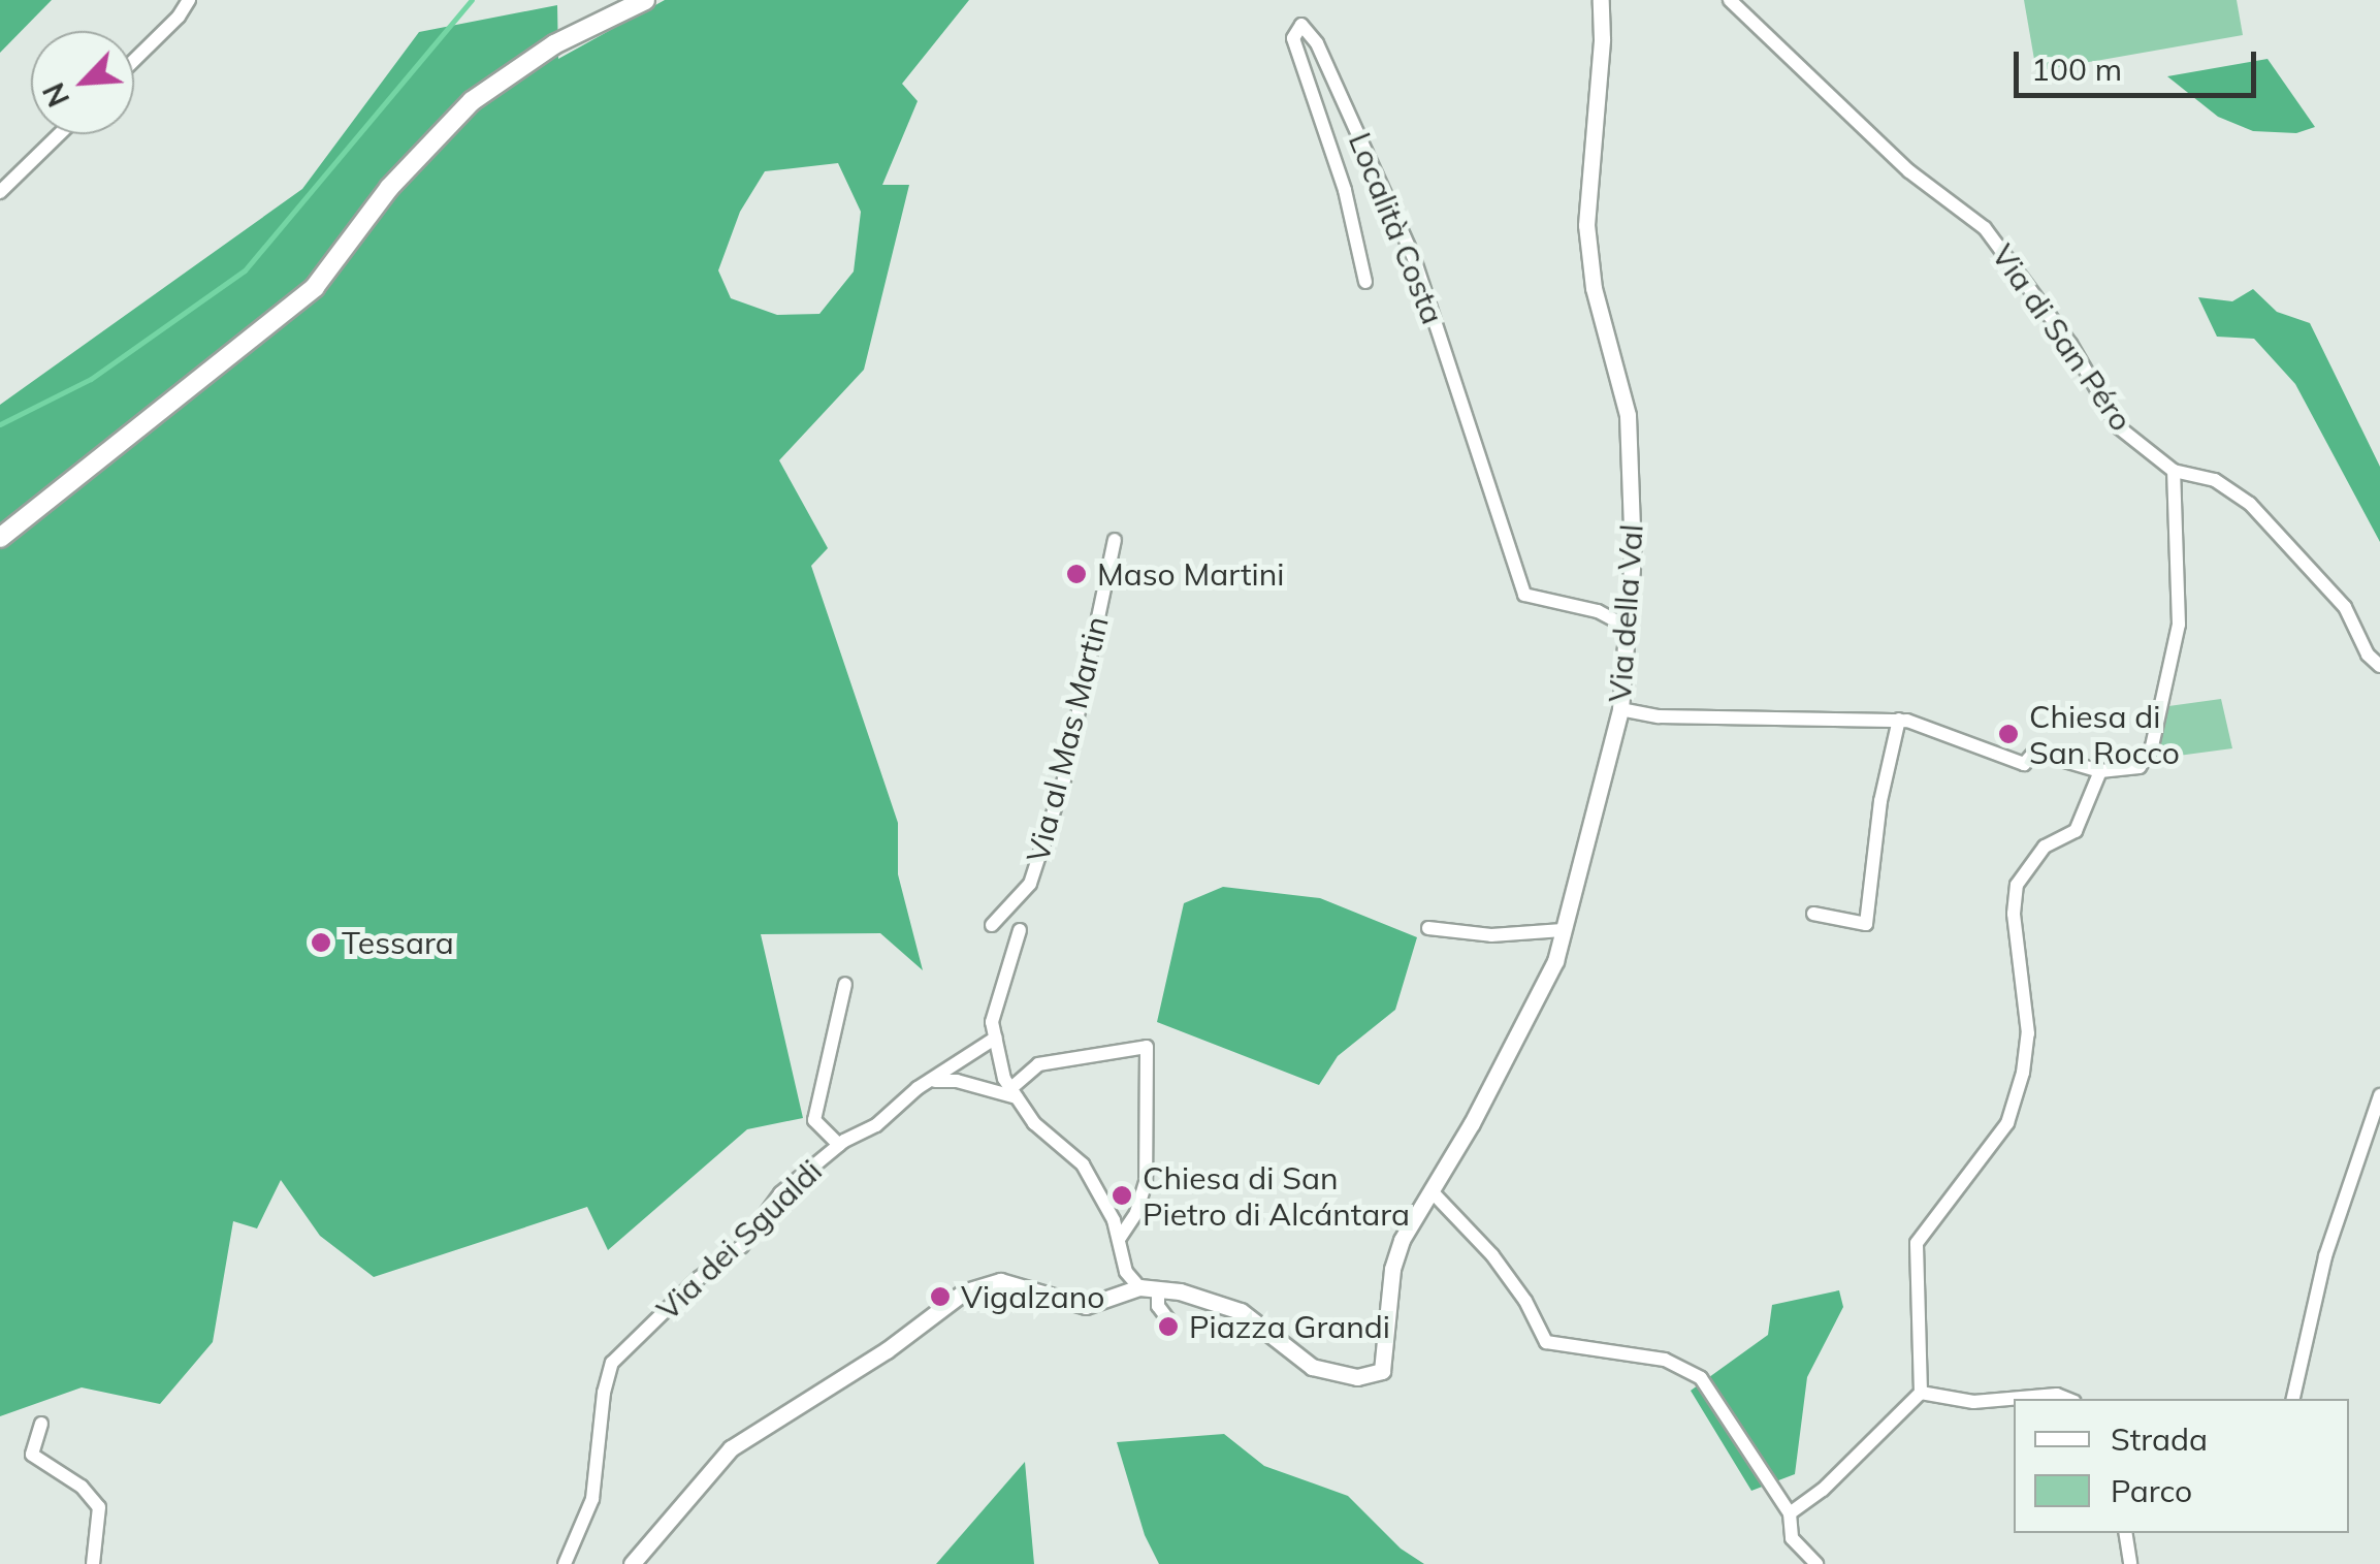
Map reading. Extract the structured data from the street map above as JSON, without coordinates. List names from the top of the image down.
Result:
{
  "streets": {
    "street": [
      "Località Costa",
      "Via di San Péro",
      "Via della Val",
      "Via al Mas Martin",
      "Via dei Sgualdi"
    ]
  },
  "crossings": [
    ["Località Costa", "Via della Val"]
  ],
  "places": [
    "Maso Martini",
    "Chiesa di San Rocco",
    "Tessara",
    "Chiesa di San Pietro di Alcántara",
    "Vigalzano",
    "Piazza Grandi"
  ],
  "legend": ["Strada", "Parco"],
  "scale_bar": "100 m",
  "north": "bottom left"
}
